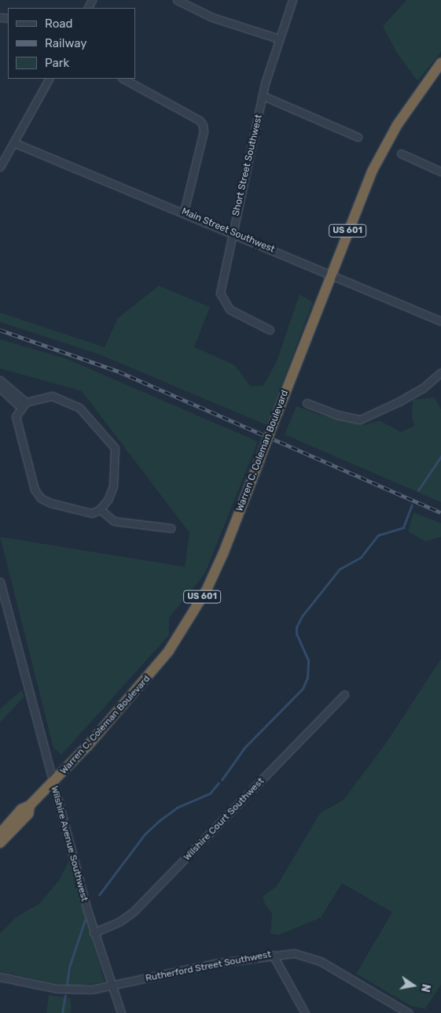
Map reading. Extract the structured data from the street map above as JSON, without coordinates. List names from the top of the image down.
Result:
{
  "streets": {
    "highway": ["US 601", "Warren C. Coleman Boulevard"],
    "street": [
      "Short Street Southwest",
      "Main Street Southwest",
      "Wilshire Court Southwest",
      "Wilshire Avenue Southwest",
      "Rutherford Street Southwest"
    ]
  },
  "crossings": [
    ["Short Street Southwest", "Main Street Southwest"],
    ["Main Street Southwest", "Warren C. Coleman Boulevard"],
    ["Warren C. Coleman Boulevard", "Wilshire Avenue Southwest"],
    ["Wilshire Court Southwest", "Wilshire Avenue Southwest"],
    ["Wilshire Avenue Southwest", "Rutherford Street Southwest"]
  ],
  "legend": ["Road", "Railway", "Park"],
  "north": "right"
}
